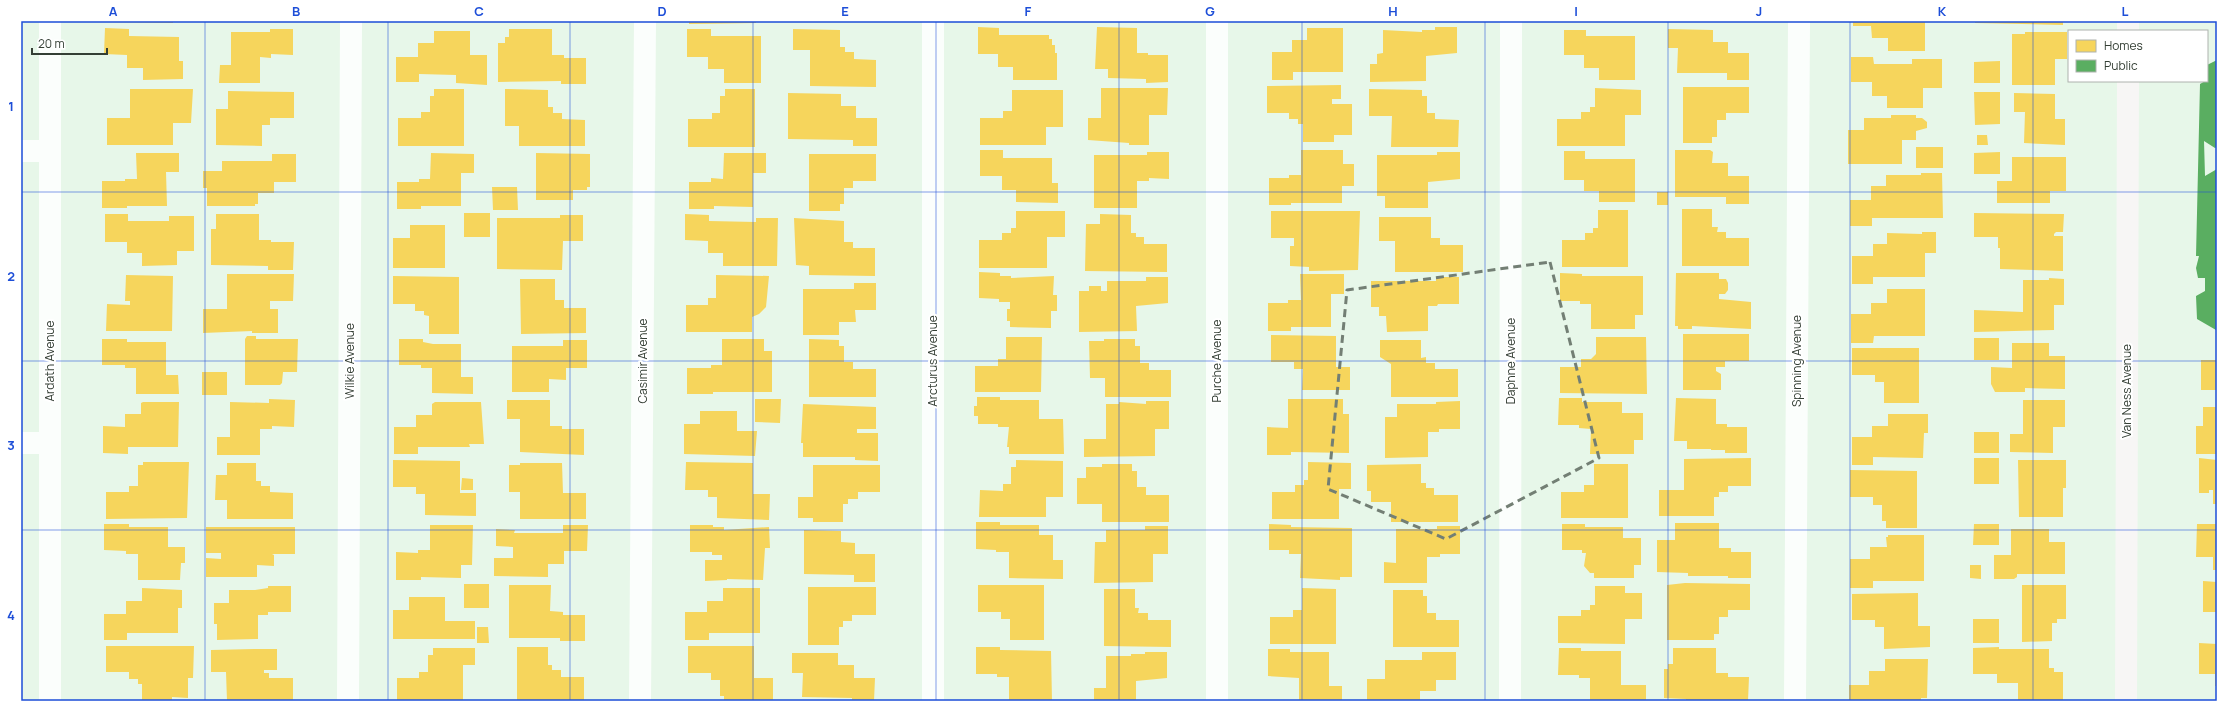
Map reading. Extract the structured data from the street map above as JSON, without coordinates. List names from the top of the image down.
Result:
{
  "streets": {
    "main road": ["Van Ness Avenue"],
    "street": [
      "Ardath Avenue",
      "Wilkie Avenue",
      "Casimir Avenue",
      "Arcturus Avenue",
      "Purche Avenue",
      "Daphne Avenue",
      "Spinning Avenue"
    ]
  },
  "legend": ["Homes", "Public"],
  "scale_bar": "20 m",
  "grid": {
    "columns": [
      "A",
      "B",
      "C",
      "D",
      "E",
      "F",
      "G",
      "H",
      "I",
      "J",
      "K",
      "L"
    ],
    "rows": [
      "1",
      "2",
      "3",
      "4"
    ]
  }
}
